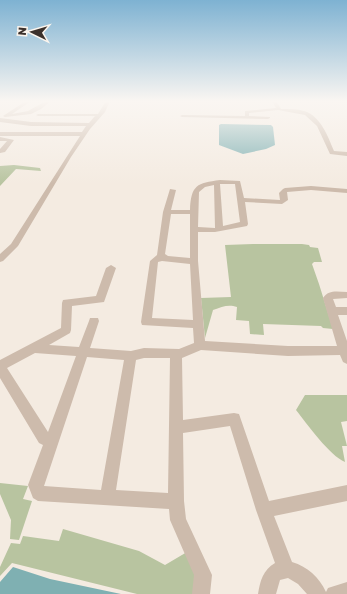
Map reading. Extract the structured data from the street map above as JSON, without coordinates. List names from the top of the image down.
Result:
{
  "north": "left"
}
